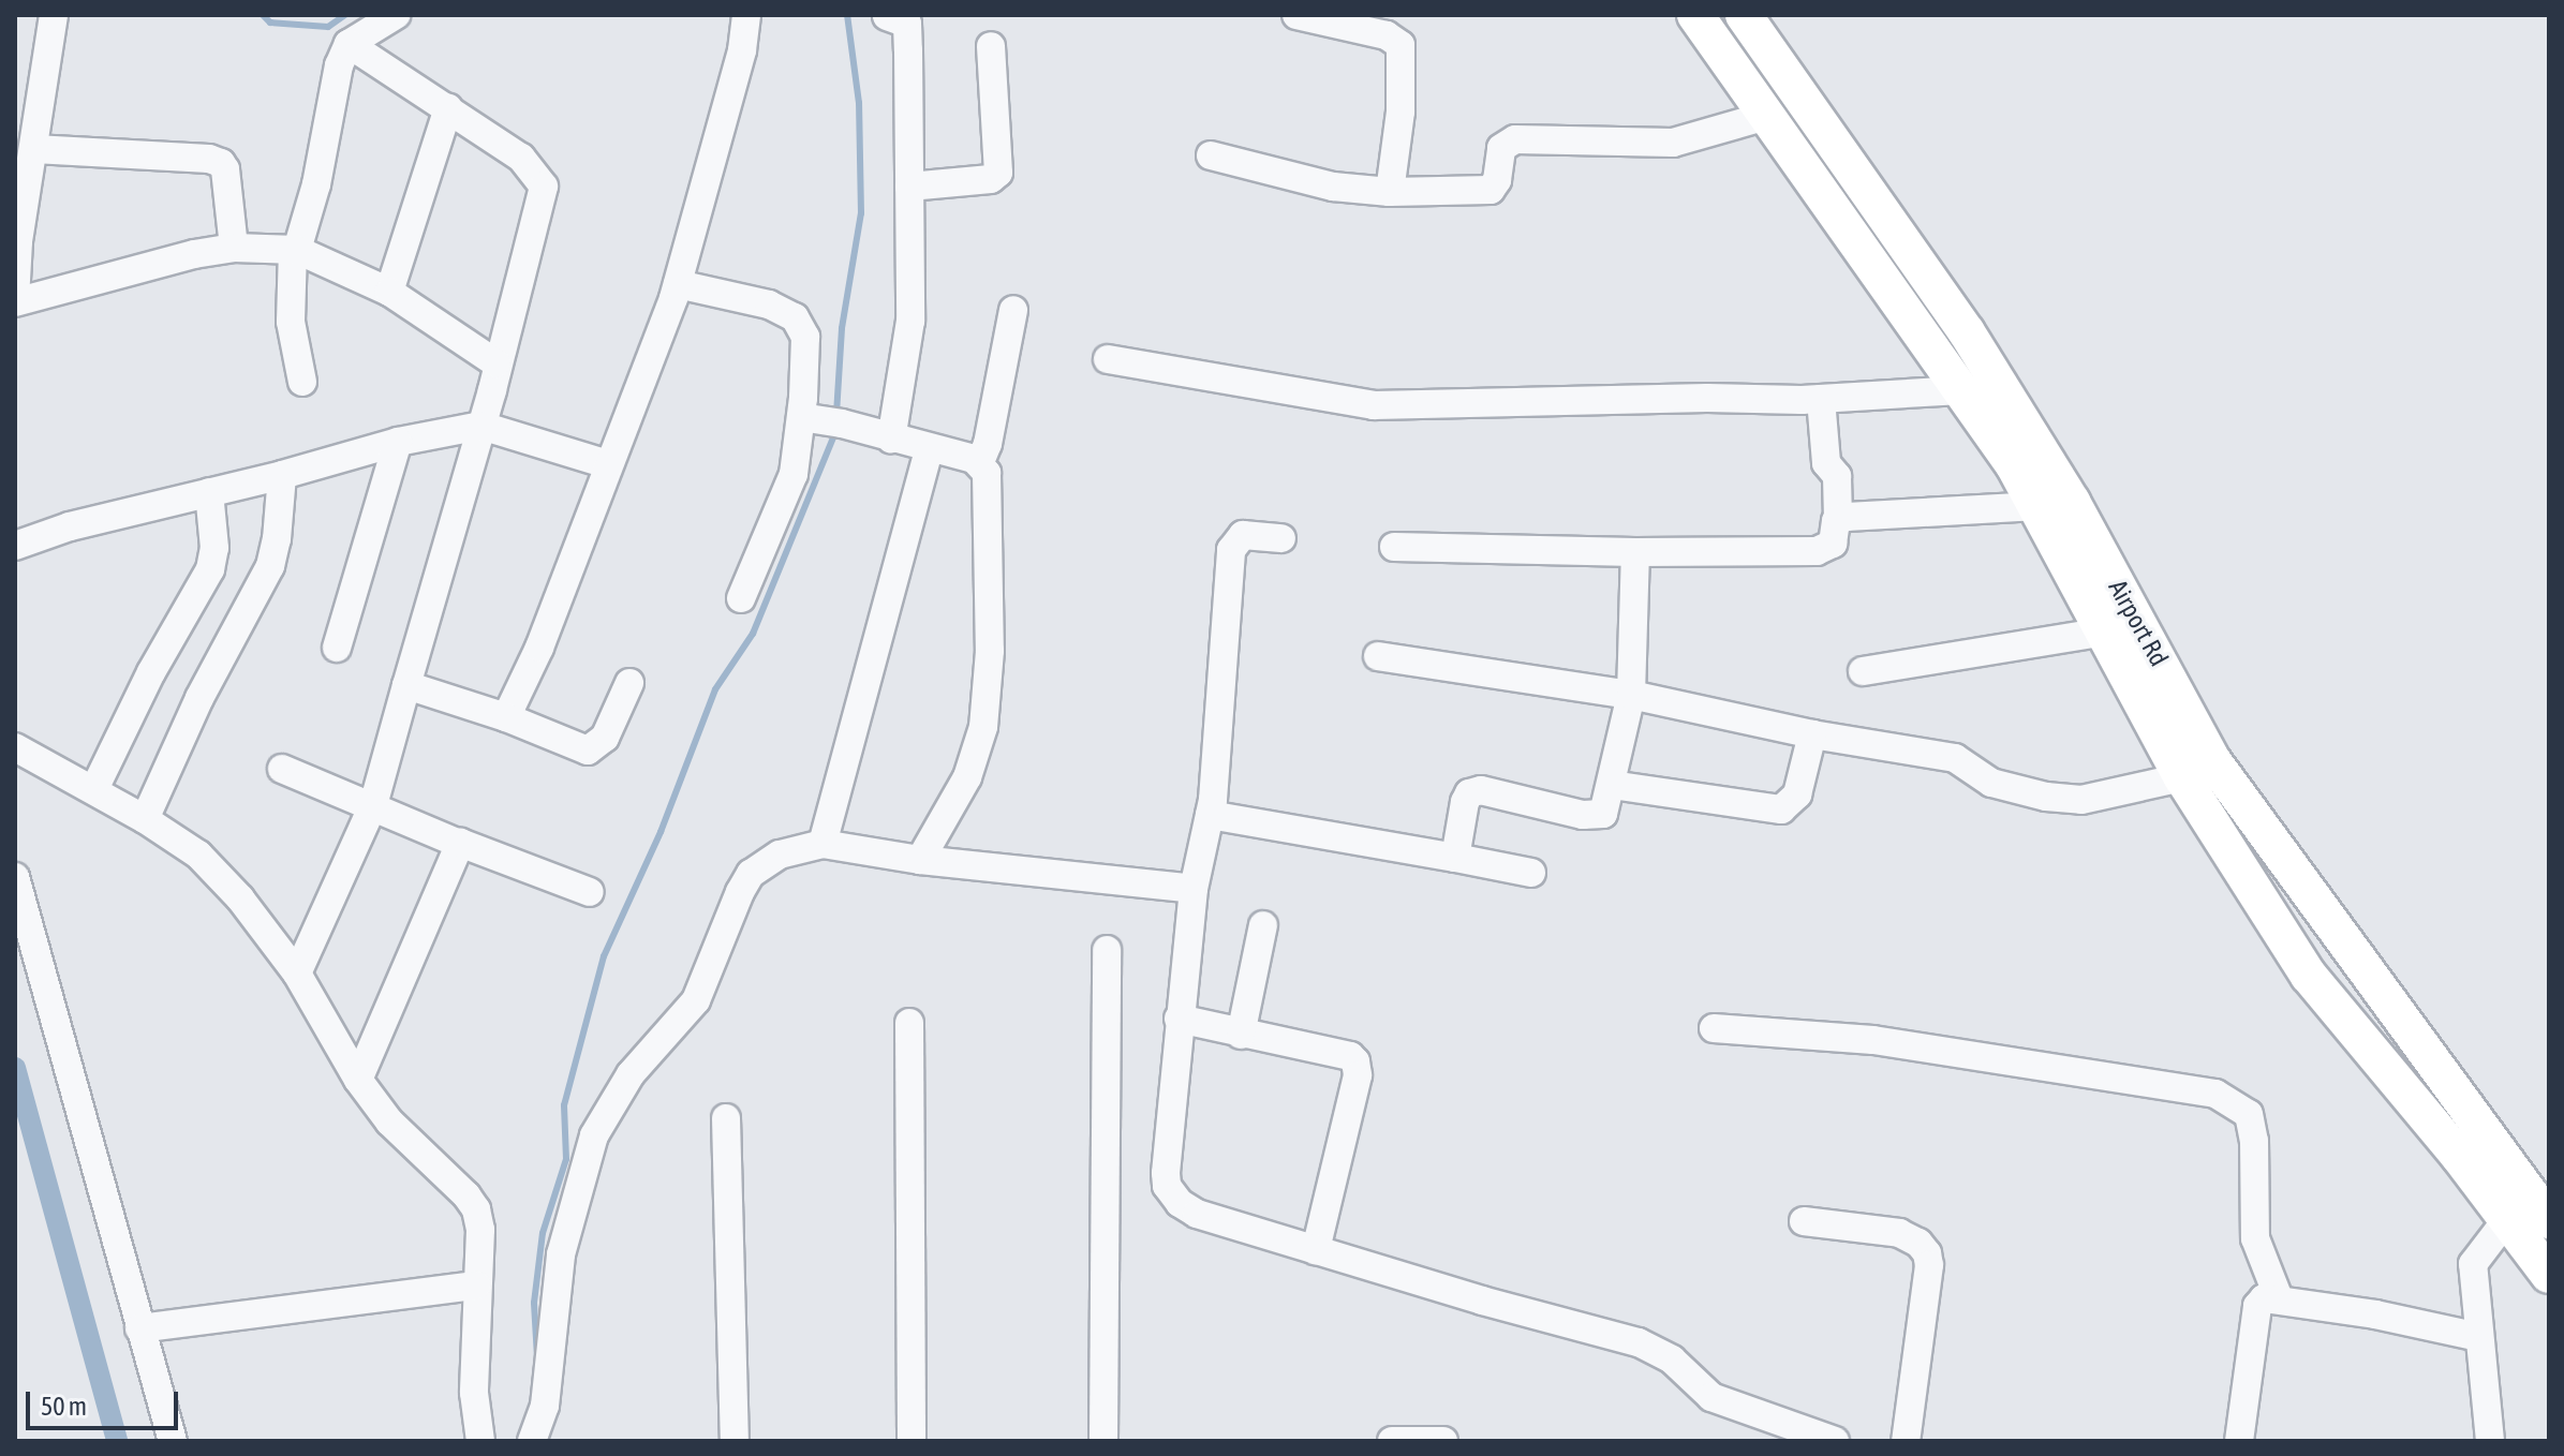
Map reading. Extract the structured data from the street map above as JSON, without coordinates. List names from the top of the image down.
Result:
{
  "streets": {
    "main road": ["Airport Rd"]
  },
  "scale_bar": "50 m"
}
